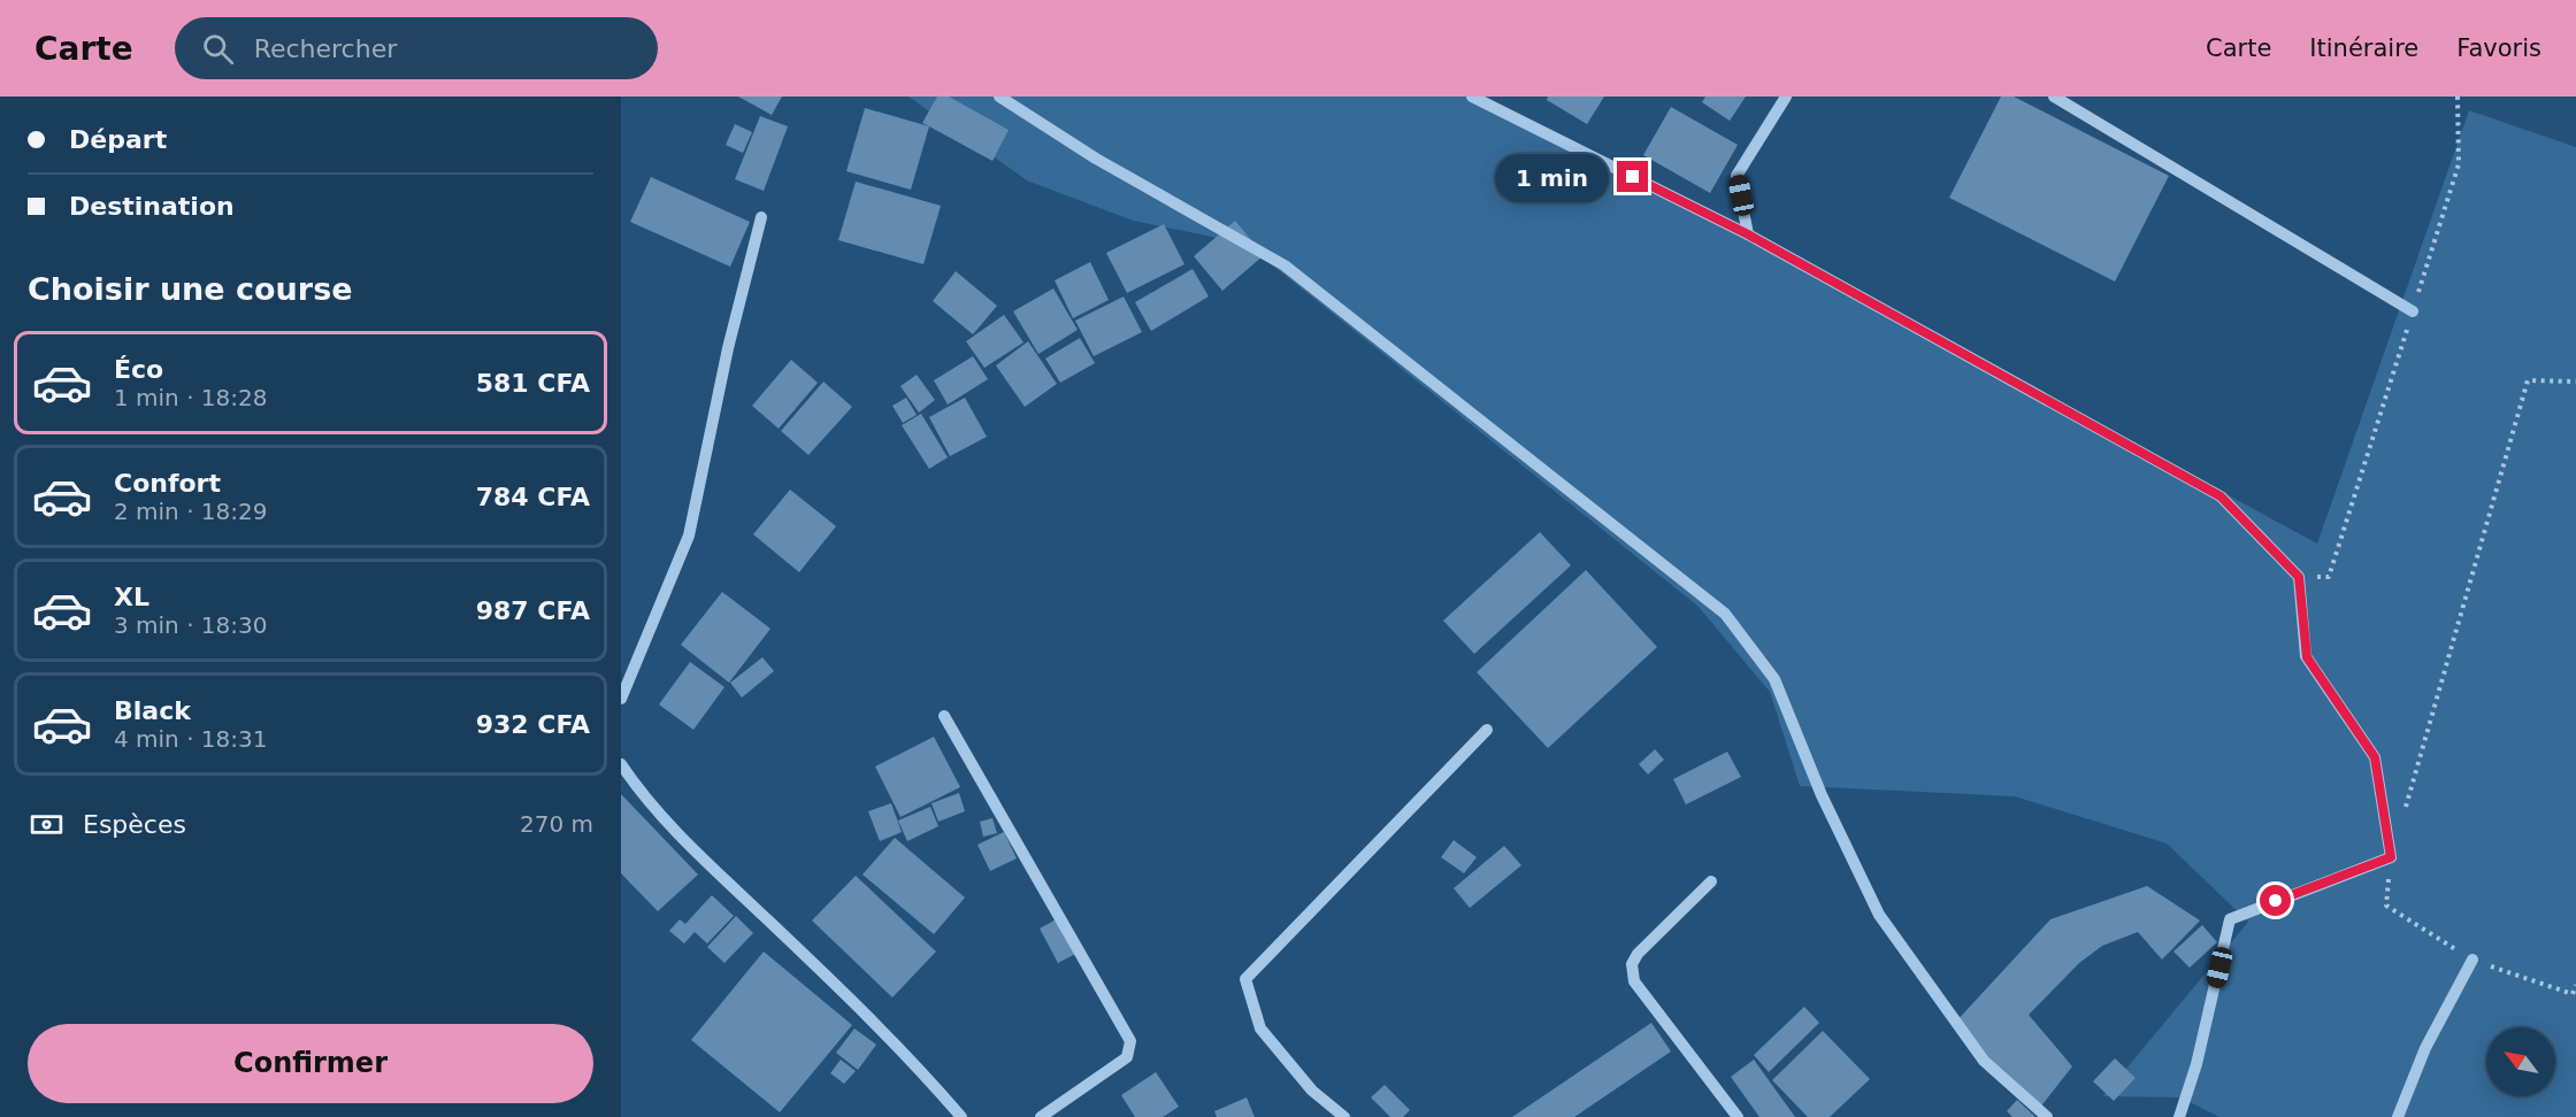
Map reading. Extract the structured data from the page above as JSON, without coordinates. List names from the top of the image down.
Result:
{
  "north": "top left",
  "page": {
    "header": "Carte",
    "search": "Rechercher",
    "nav": ["Carte", "Itinéraire", "Favoris"],
    "banner": ["Départ", "Destination"],
    "bubble": "1 min",
    "heading": "Choisir une course",
    "list": [
      {
        "name": "Éco",
        "note": "1 min · 18:28",
        "value": "581 CFA"
      },
      {
        "name": "Confort",
        "note": "2 min · 18:29",
        "value": "784 CFA"
      },
      {
        "name": "XL",
        "note": "3 min · 18:30",
        "value": "987 CFA"
      },
      {
        "name": "Black",
        "note": "4 min · 18:31",
        "value": "932 CFA"
      }
    ],
    "pay": ["Espèces", "270 m"],
    "buttons": "Confirmer"
  }
}
